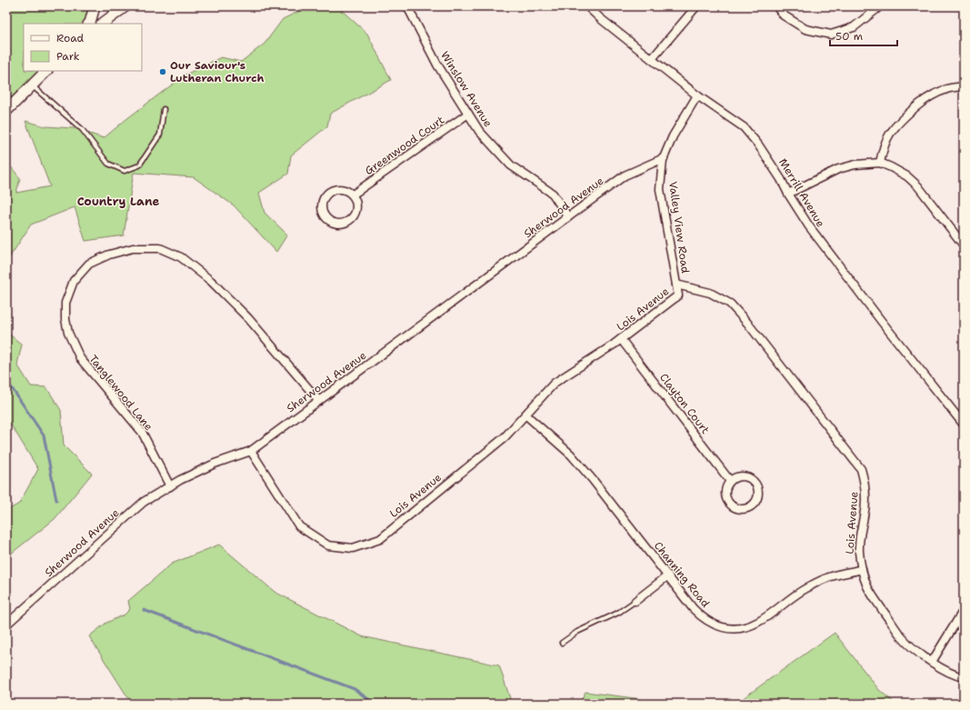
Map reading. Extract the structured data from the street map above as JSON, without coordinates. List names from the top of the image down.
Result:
{
  "streets": {
    "street": [
      "Winslow Avenue",
      "Greenwood Court",
      "Merrill Avenue",
      "Sherwood Avenue",
      "Valley View Road",
      "Lois Avenue",
      "Tanglewood Lane",
      "Clayton Court",
      "Channing Road"
    ]
  },
  "crossings": [
    ["Winslow Avenue", "Greenwood Court"],
    ["Winslow Avenue", "Sherwood Avenue"],
    ["Merrill Avenue", "Valley View Road"],
    ["Sherwood Avenue", "Valley View Road"],
    ["Sherwood Avenue", "Lois Avenue"],
    ["Sherwood Avenue", "Tanglewood Lane"],
    ["Valley View Road", "Lois Avenue"],
    ["Lois Avenue", "Clayton Court"],
    ["Lois Avenue", "Channing Road"]
  ],
  "districts": ["Country Lane"],
  "places": ["Our Saviour's Lutheran Church"],
  "legend": ["Road", "Park"],
  "scale_bar": "50 m"
}
